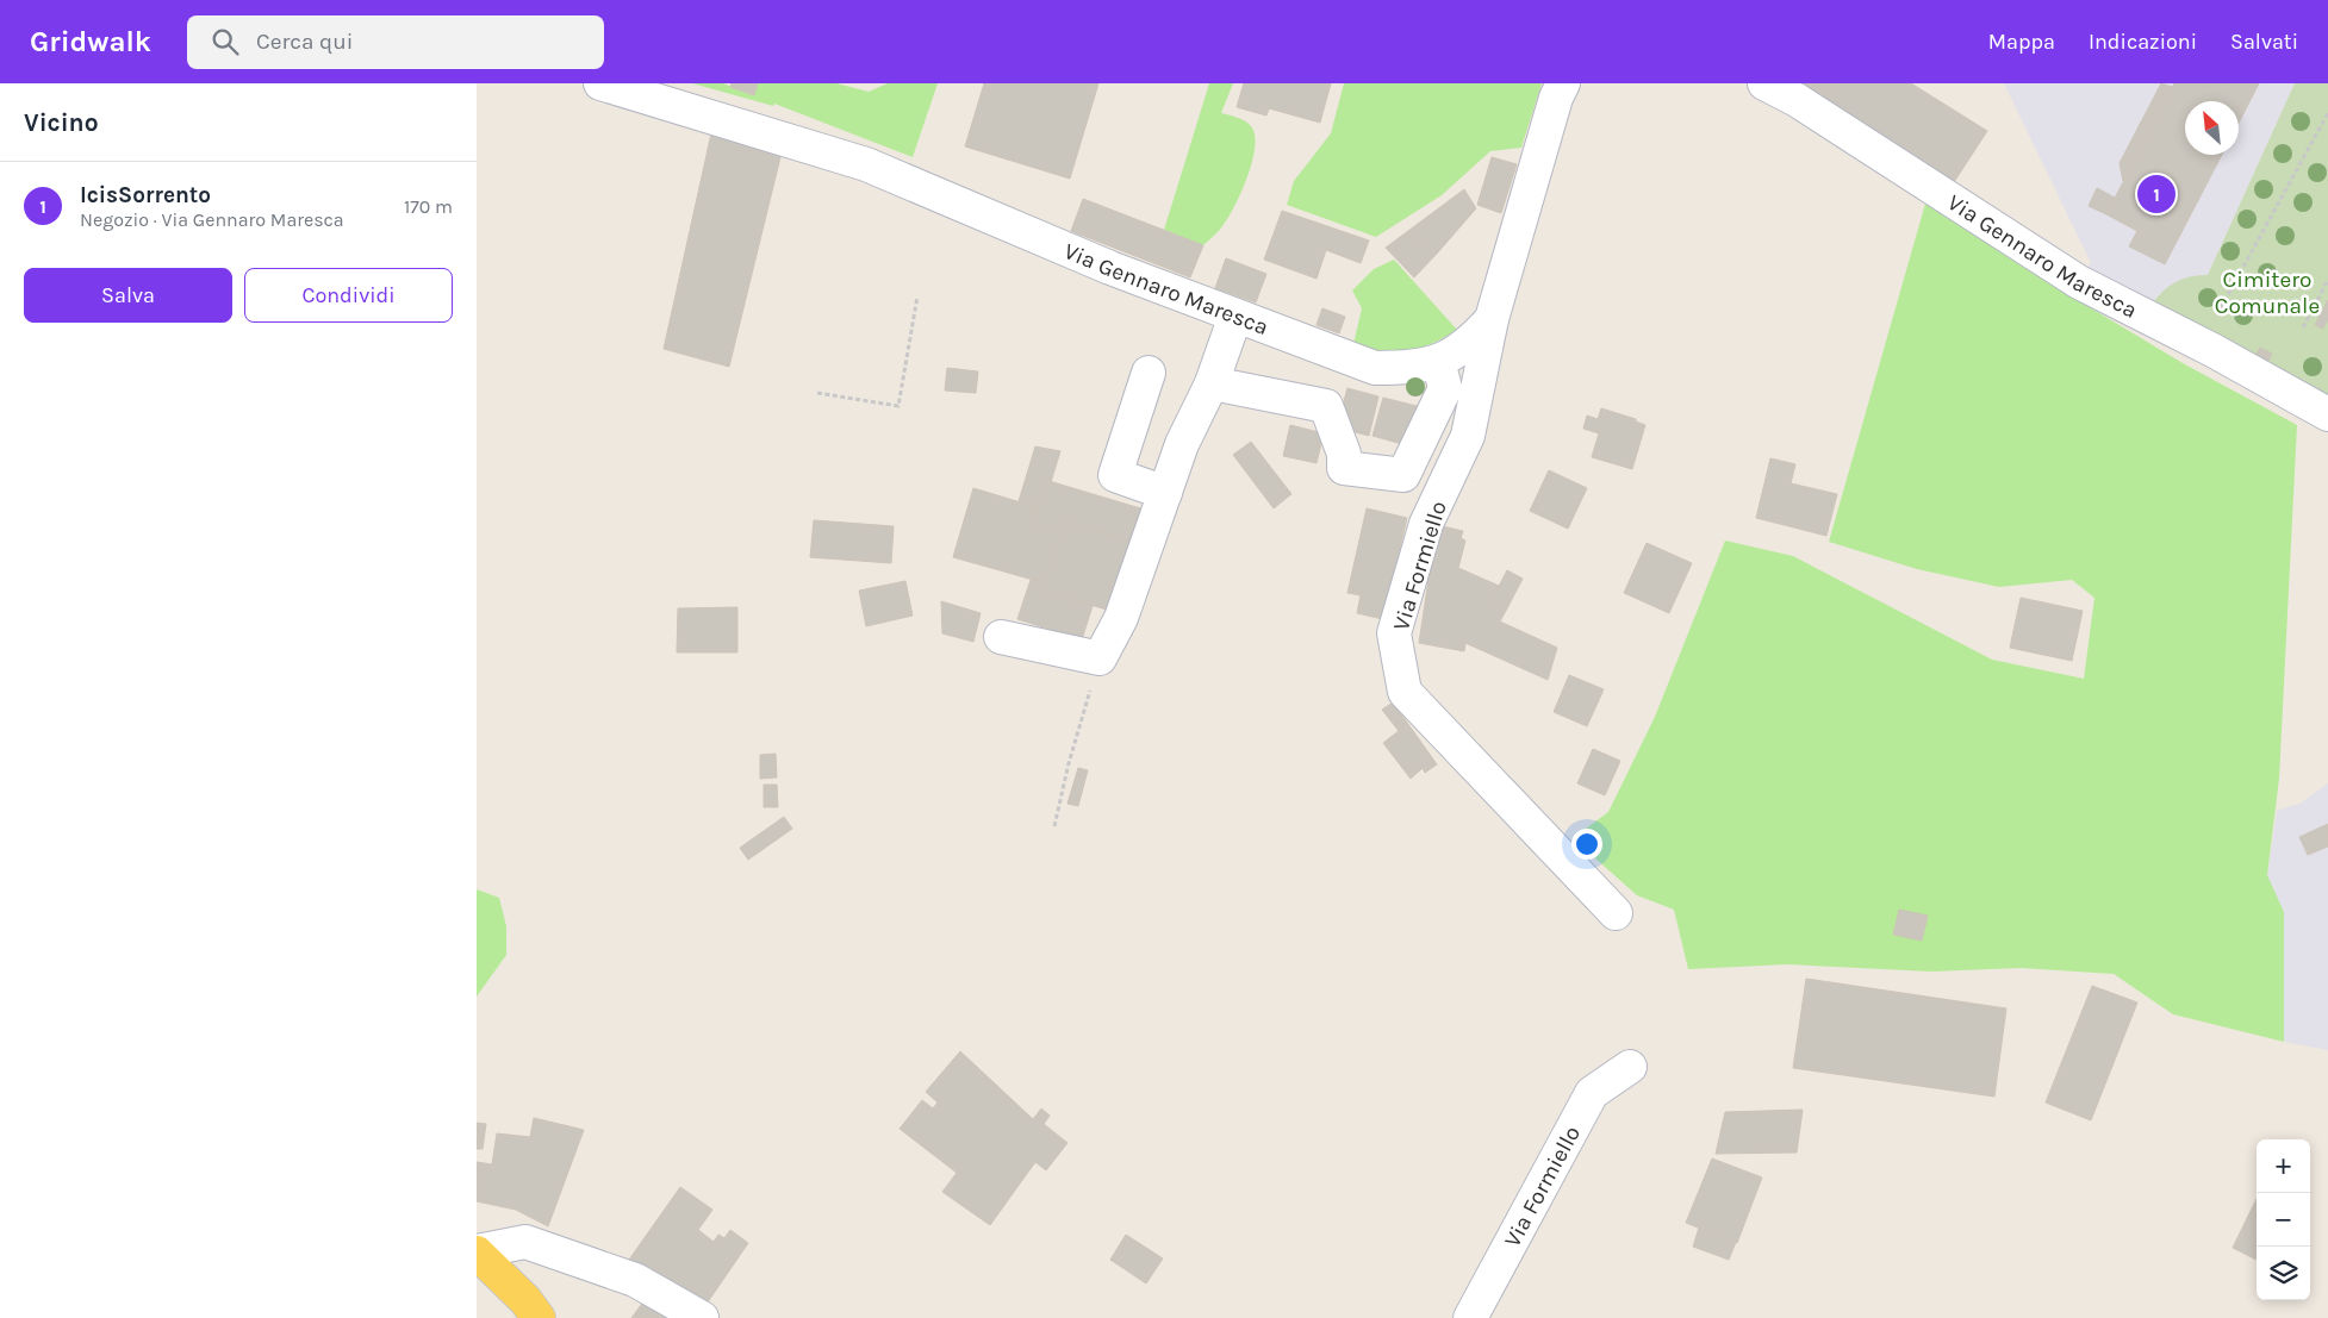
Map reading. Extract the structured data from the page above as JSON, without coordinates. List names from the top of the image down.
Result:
{
  "streets": {
    "street": ["Via Gennaro Maresca", "Via Formiello"]
  },
  "crossings": [
    ["Via Gennaro Maresca", "Via Formiello"]
  ],
  "parks": ["Cimitero Comunale"],
  "north": "top left",
  "page": {
    "header": "Gridwalk",
    "search": "Cerca qui",
    "nav": ["Mappa", "Indicazioni", "Salvati"],
    "heading": "Vicino",
    "list": [
      {
        "mark": "1",
        "name": "IcisSorrento",
        "note": "Negozio · Via Gennaro Maresca",
        "value": "170 m"
      }
    ],
    "pins": "1",
    "buttons": ["Salva", "Condividi"],
    "map_buttons": ["+", "−"]
  }
}
